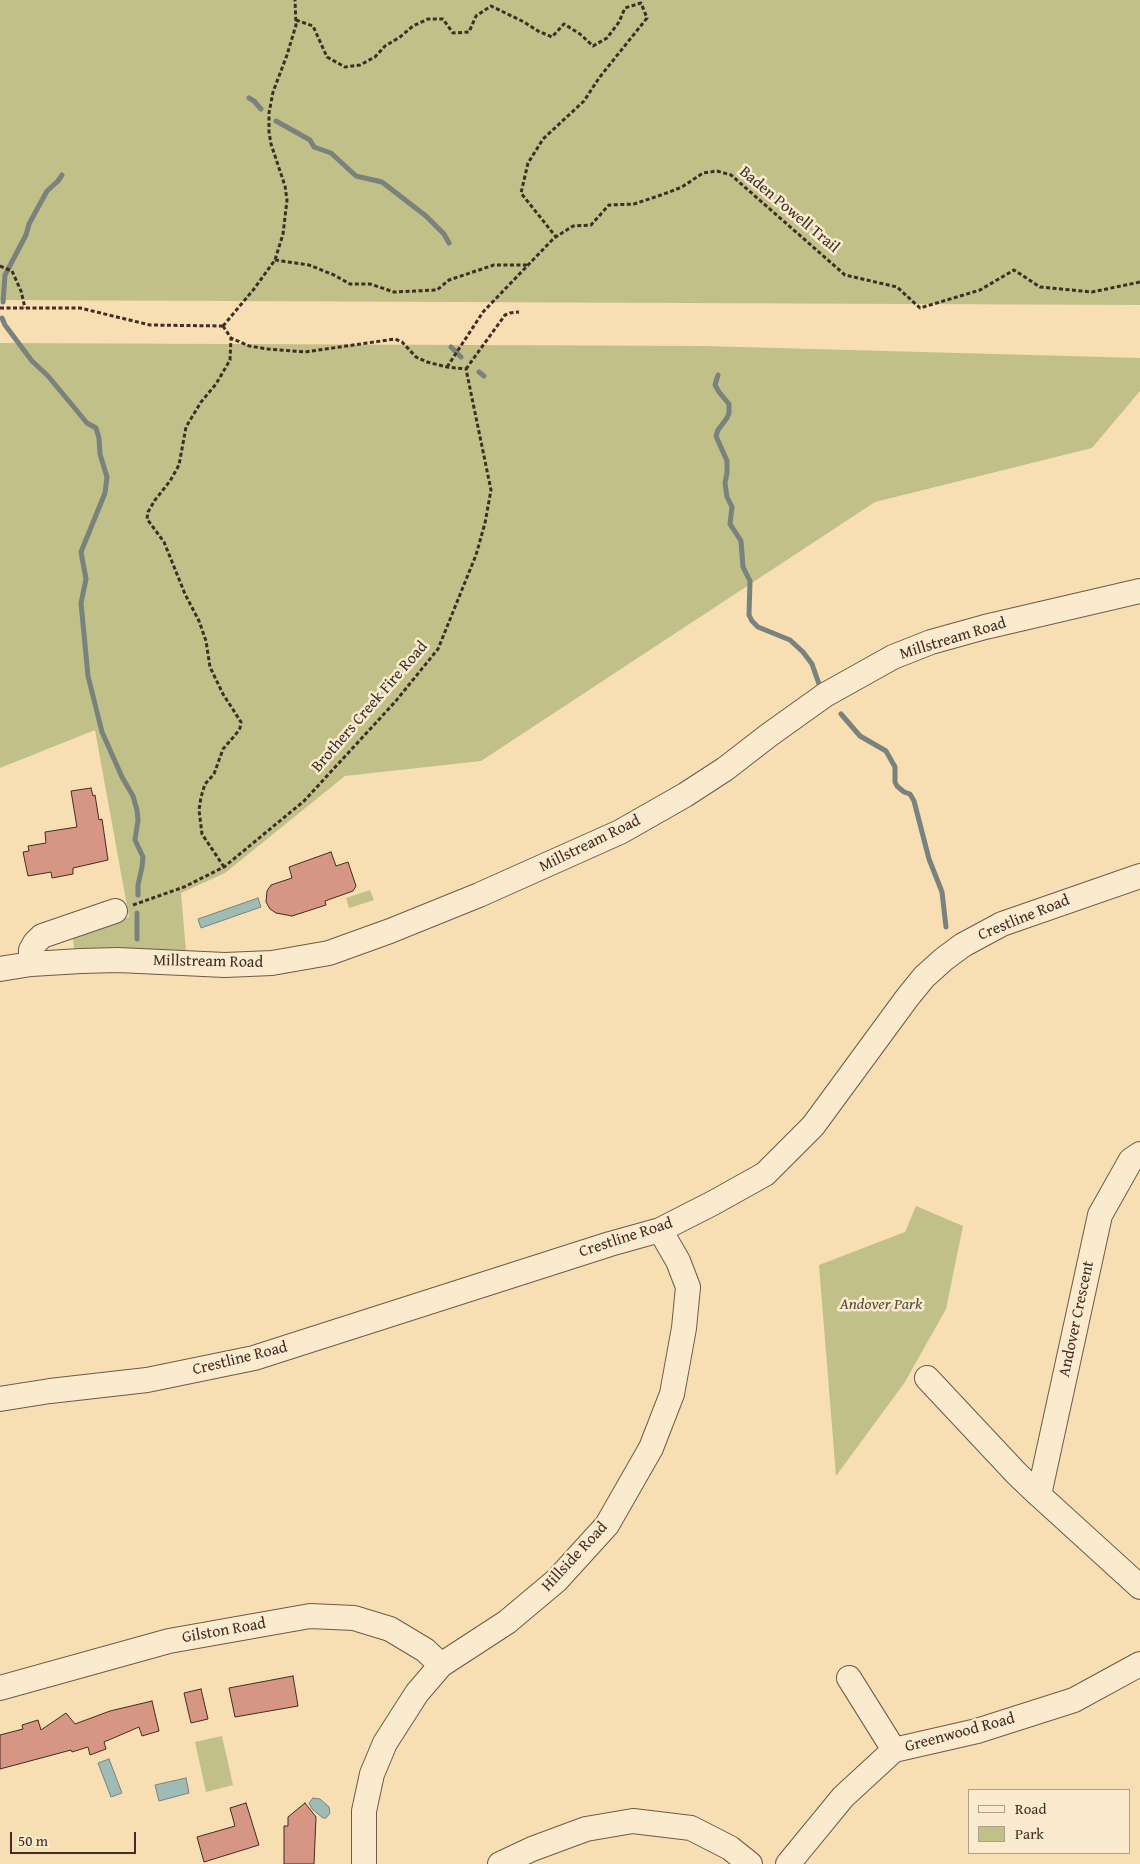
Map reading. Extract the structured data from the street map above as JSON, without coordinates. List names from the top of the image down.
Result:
{
  "streets": {
    "street": [
      "Millstream Road",
      "Crestline Road",
      "Andover Crescent",
      "Hillside Road",
      "Gilston Road",
      "Greenwood Road"
    ],
    "path": ["Baden Powell Trail", "Brothers Creek Fire Road"]
  },
  "crossings": [
    ["Crestline Road", "Hillside Road"],
    ["Hillside Road", "Gilston Road"]
  ],
  "parks": ["Andover Park"],
  "legend": ["Road", "Park"],
  "scale_bar": "50 m"
}
